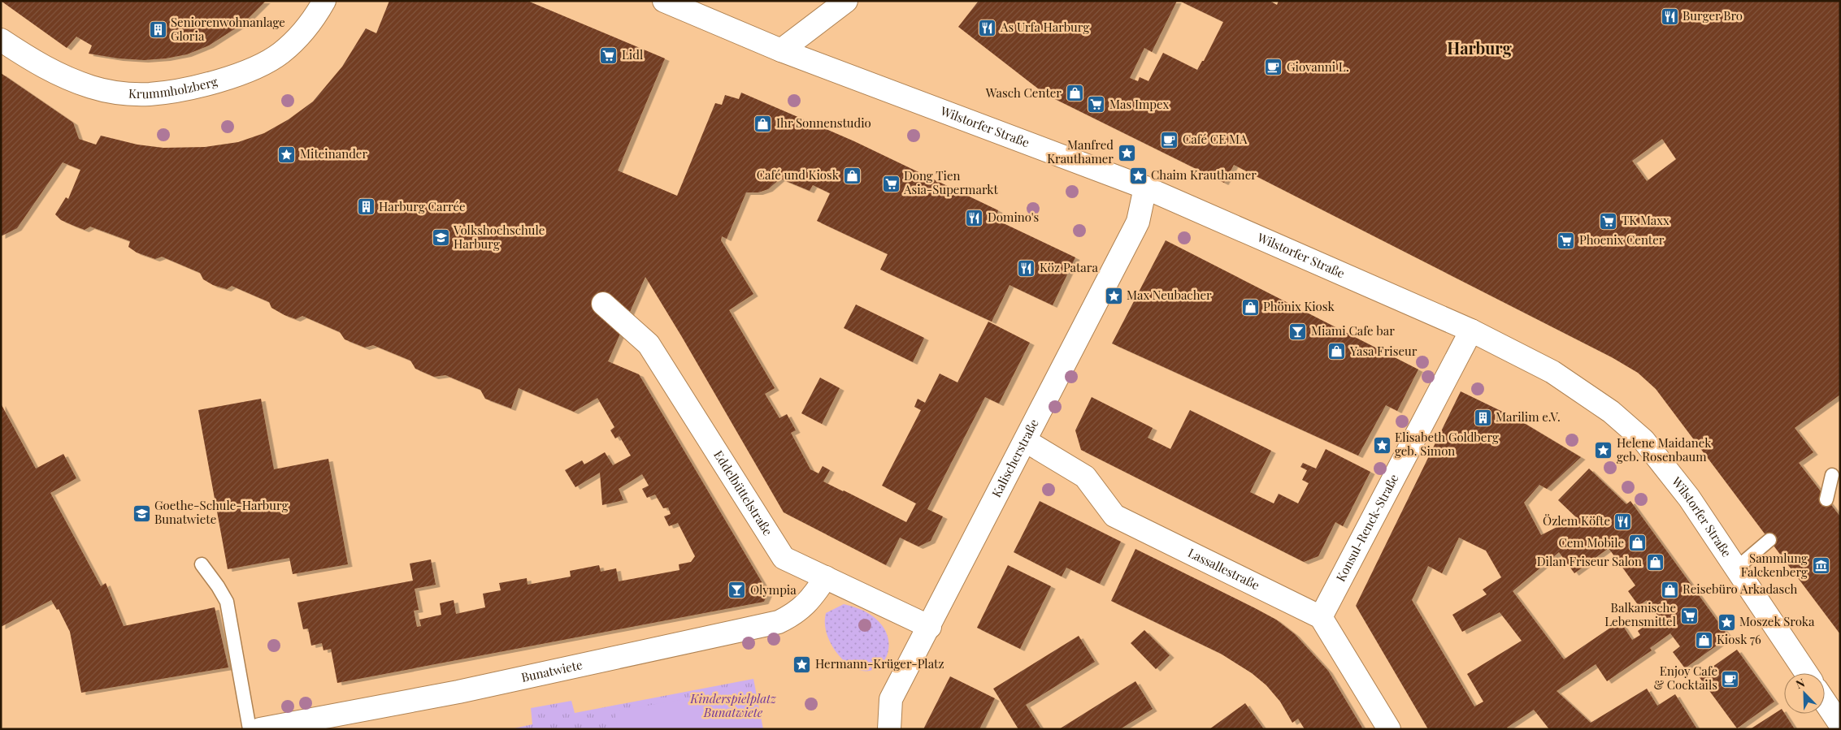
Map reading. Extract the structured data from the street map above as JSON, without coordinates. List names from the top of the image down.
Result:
{
  "streets": {
    "street": [
      "Krummholzberg",
      "Wilstorfer Straße",
      "Kalischerstraße",
      "Eddelbüttelstraße",
      "Konsul-Renck-Straße",
      "Lassallestraße",
      "Bunatwiete"
    ]
  },
  "crossings": [
    ["Wilstorfer Straße", "Kalischerstraße"],
    ["Wilstorfer Straße", "Konsul-Renck-Straße"],
    ["Kalischerstraße", "Eddelbüttelstraße"],
    ["Kalischerstraße", "Lassallestraße"],
    ["Eddelbüttelstraße", "Bunatwiete"],
    ["Konsul-Renck-Straße", "Lassallestraße"]
  ],
  "districts": ["Harburg"],
  "parks": ["Kinderspielplatz Bunatwiete"],
  "places": {
    "restaurant": [
      "Burger Bro",
      "As Urfa Harburg",
      "Domino's",
      "Köz Patara",
      "Özlem Köfte"
    ],
    "building": ["Seniorenwohnanlage Gloria", "Harburg Carrée", "Marilim e.V."],
    "supermarket": [
      "Lidl",
      "Mas Impex",
      "Dong Tien Asia-Supermarkt",
      "TK Maxx",
      "Phoenix Center",
      "Balkanische Lebensmittel"
    ],
    "cafe": ["Giovanni L.", "Café CE MA", "Enjoy Cafe & Cocktails"],
    "shop": [
      "Wasch Center",
      "Ihr Sonnenstudio",
      "Café und Kiosk",
      "Phönix Kiosk",
      "Yasa Friseur",
      "Cem Mobile",
      "Dilan Friseur Salon",
      "Reisebüro Arkadasch",
      "Kiosk 76"
    ],
    "place": [
      "Manfred Krauthamer",
      "Miteinander",
      "Chaim Krauthamer",
      "Max Neubacher",
      "Elisabeth Goldberg geb. Simon",
      "Helene Maidanek geb. Rosenbaum",
      "Moszek Sroka",
      "Hermann-Krüger-Platz"
    ],
    "school or university": ["Volkshochschule Harburg", "Goethe-Schule-Harburg Bunatwiete"],
    "bar": ["Miami Cafe bar", "Olympia"],
    "museum": ["Sammlung Falckenberg"]
  },
  "north": "top left"
}
